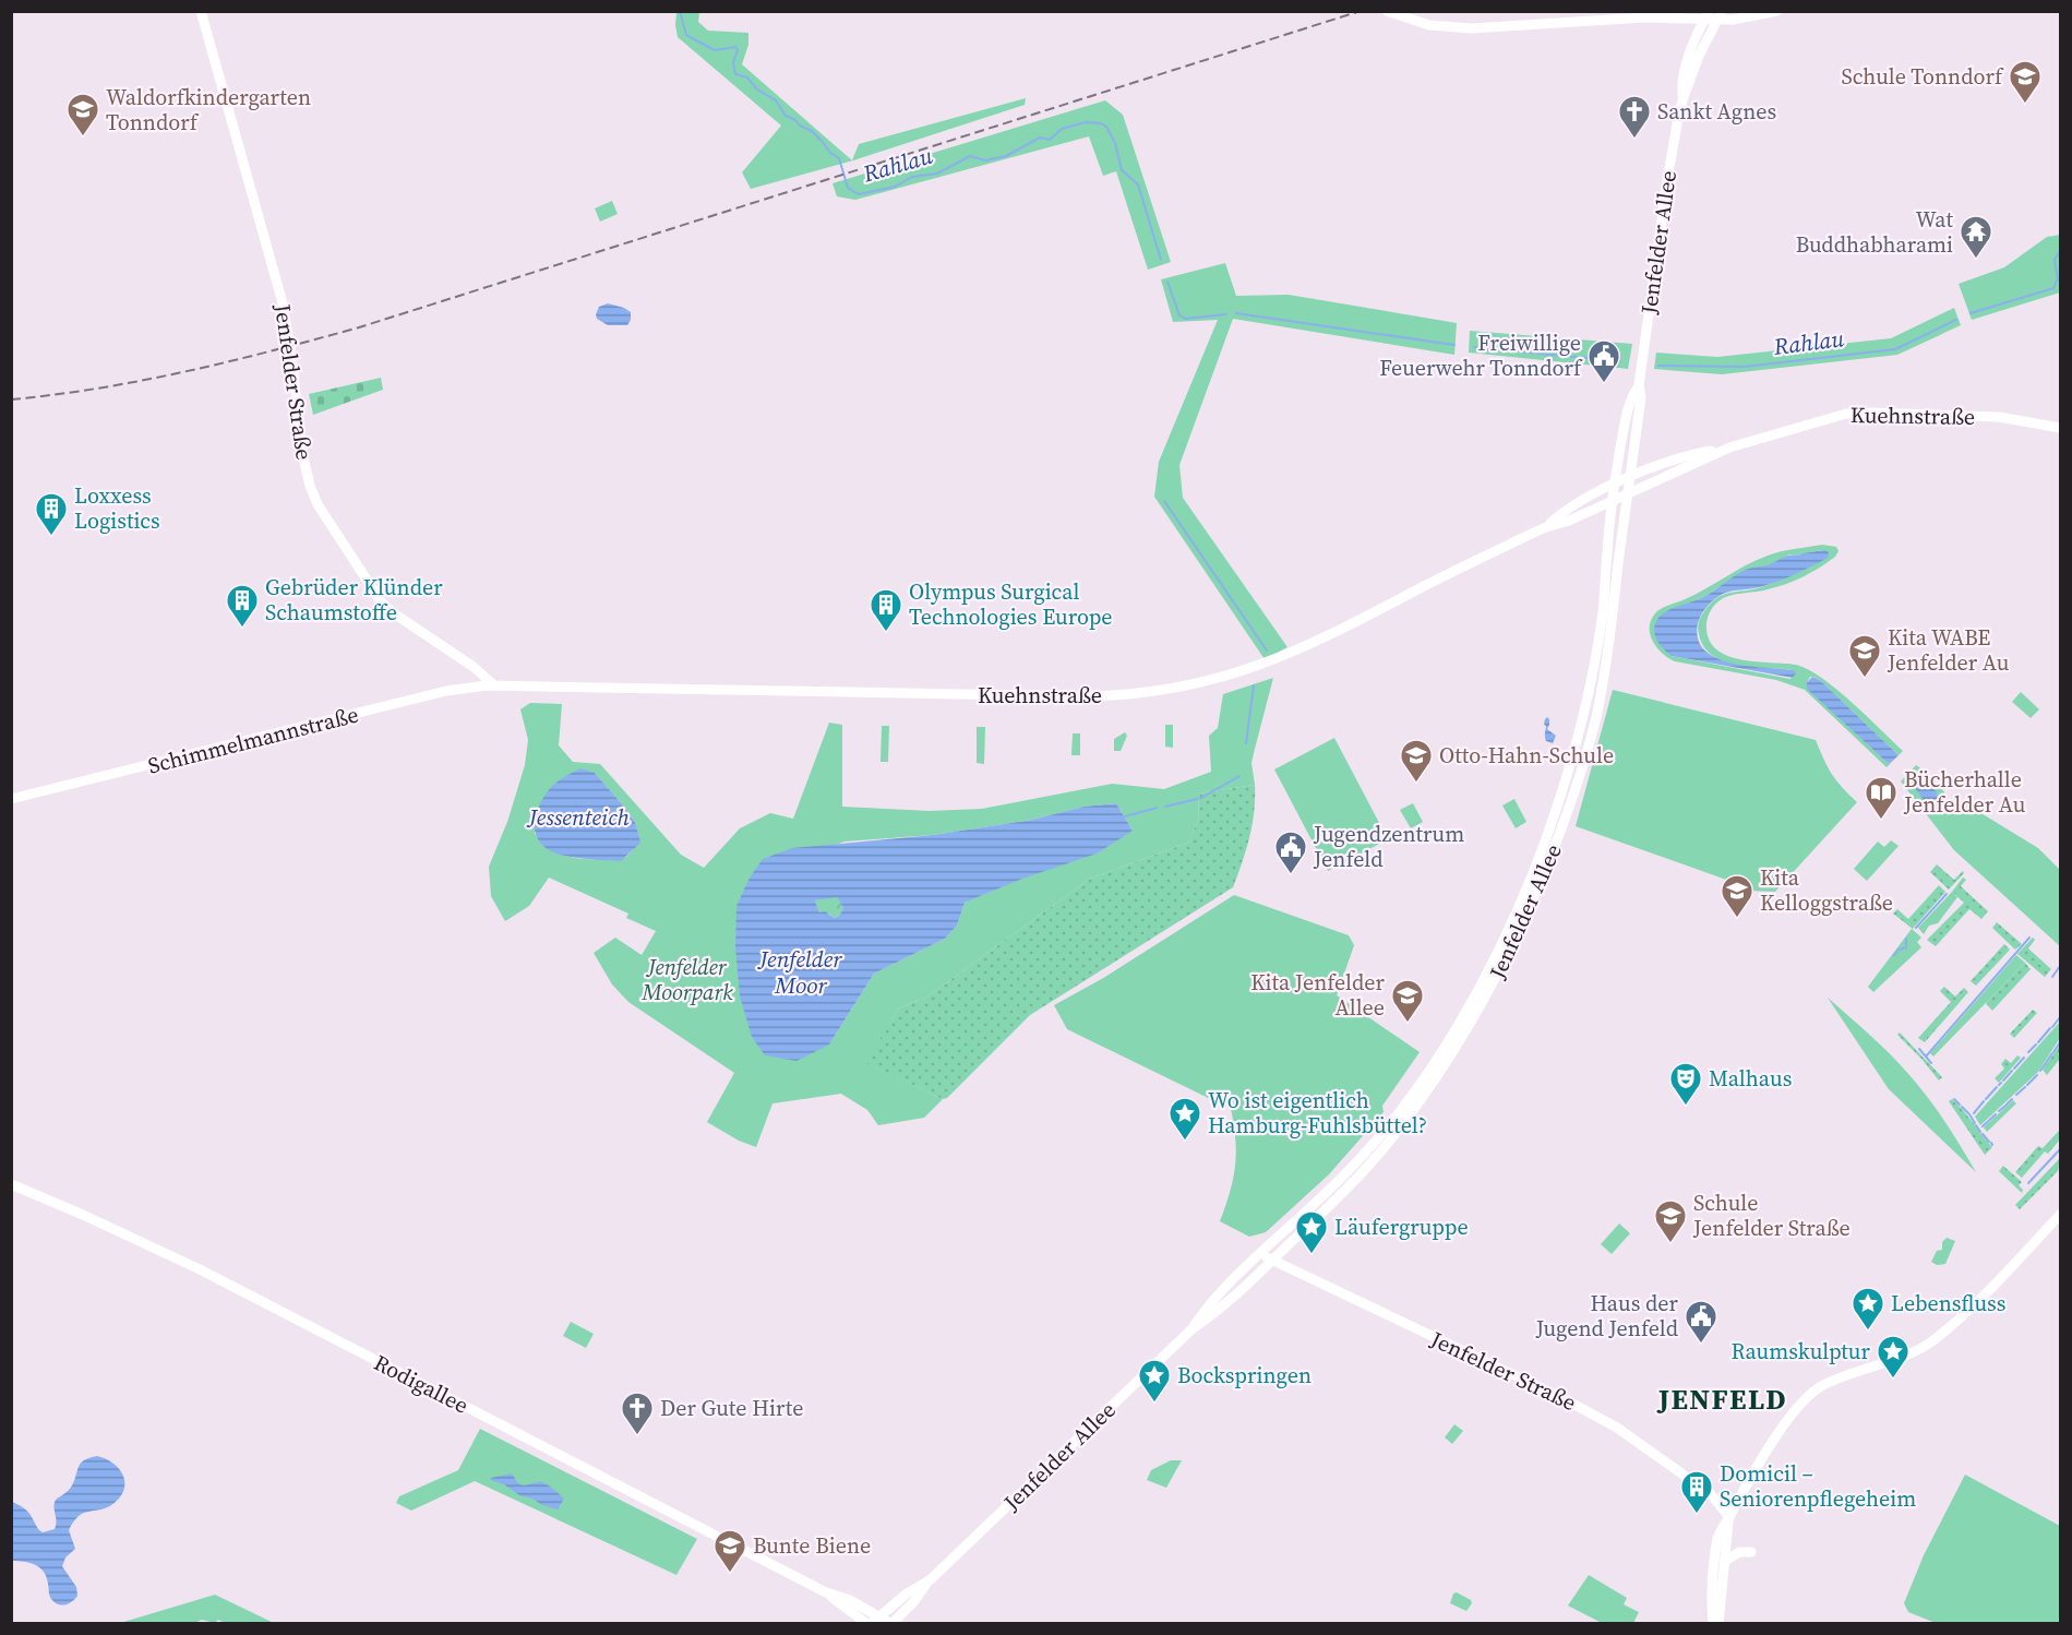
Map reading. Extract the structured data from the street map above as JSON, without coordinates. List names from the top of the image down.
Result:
{
  "streets": {
    "main road": [
      "Jenfelder Allee",
      "Jenfelder Straße",
      "Kuehnstraße",
      "Schimmelmannstraße",
      "Rodigallee"
    ]
  },
  "crossings": [
    ["Jenfelder Allee", "Jenfelder Straße"],
    ["Jenfelder Allee", "Kuehnstraße"],
    ["Jenfelder Allee", "Rodigallee"],
    ["Jenfelder Straße", "Kuehnstraße"],
    ["Jenfelder Straße", "Schimmelmannstraße"],
    ["Kuehnstraße", "Schimmelmannstraße"]
  ],
  "districts": ["JENFELD"],
  "water": ["Rahlau", "Jessenteich", "Jenfelder Moor"],
  "parks": ["Jenfelder Moorpark"],
  "places": {
    "school or university": [
      "Schule Tonndorf",
      "Waldorfkindergarten Tonndorf",
      "Kita WABE Jenfelder Au",
      "Otto-Hahn-Schule",
      "Kita Kelloggstraße",
      "Kita Jenfelder Allee",
      "Schule Jenfelder Straße",
      "Bunte Biene"
    ],
    "church": ["Sankt Agnes", "Der Gute Hirte"],
    "temple": ["Wat Buddhabharami"],
    "public building": ["Freiwillige Feuerwehr Tonndorf", "Jugendzentrum Jenfeld", "Haus der Jugend Jenfeld"],
    "building": [
      "Loxxess Logistics",
      "Gebrüder Klünder Schaumstoffe",
      "Olympus Surgical Technologies Europe",
      "Domicil – Seniorenpflegeheim"
    ],
    "library": ["Bücherhalle Jenfelder Au"],
    "theatre": ["Malhaus"],
    "place": [
      "Wo ist eigentlich Hamburg-Fuhlsbüttel?",
      "Läufergruppe",
      "Lebensfluss",
      "Raumskulptur",
      "Bockspringen"
    ]
  }
}
